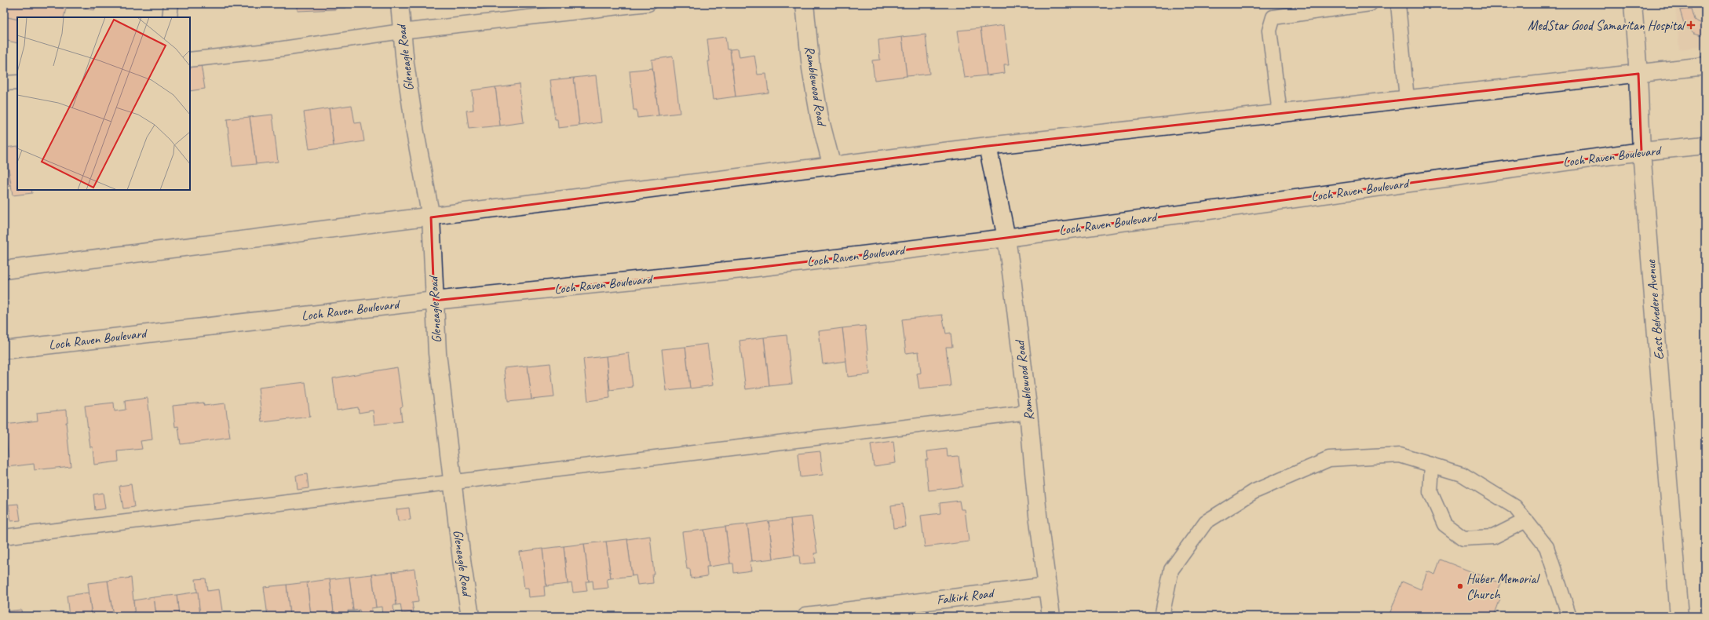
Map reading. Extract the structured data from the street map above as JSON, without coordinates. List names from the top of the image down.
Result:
{
  "streets": {
    "main road": [
      "Gleneagle Road",
      "Ramblewood Road",
      "Loch Raven Boulevard",
      "East Belvedere Avenue",
      "Falkirk Road"
    ]
  },
  "crossings": [
    ["Gleneagle Road", "Loch Raven Boulevard"],
    ["Ramblewood Road", "Loch Raven Boulevard"],
    ["Ramblewood Road", "Falkirk Road"],
    ["Loch Raven Boulevard", "East Belvedere Avenue"]
  ],
  "places": {
    "health": ["MedStar Good Samaritan Hospital"],
    "other": ["Huber Memorial Church"]
  }
}
